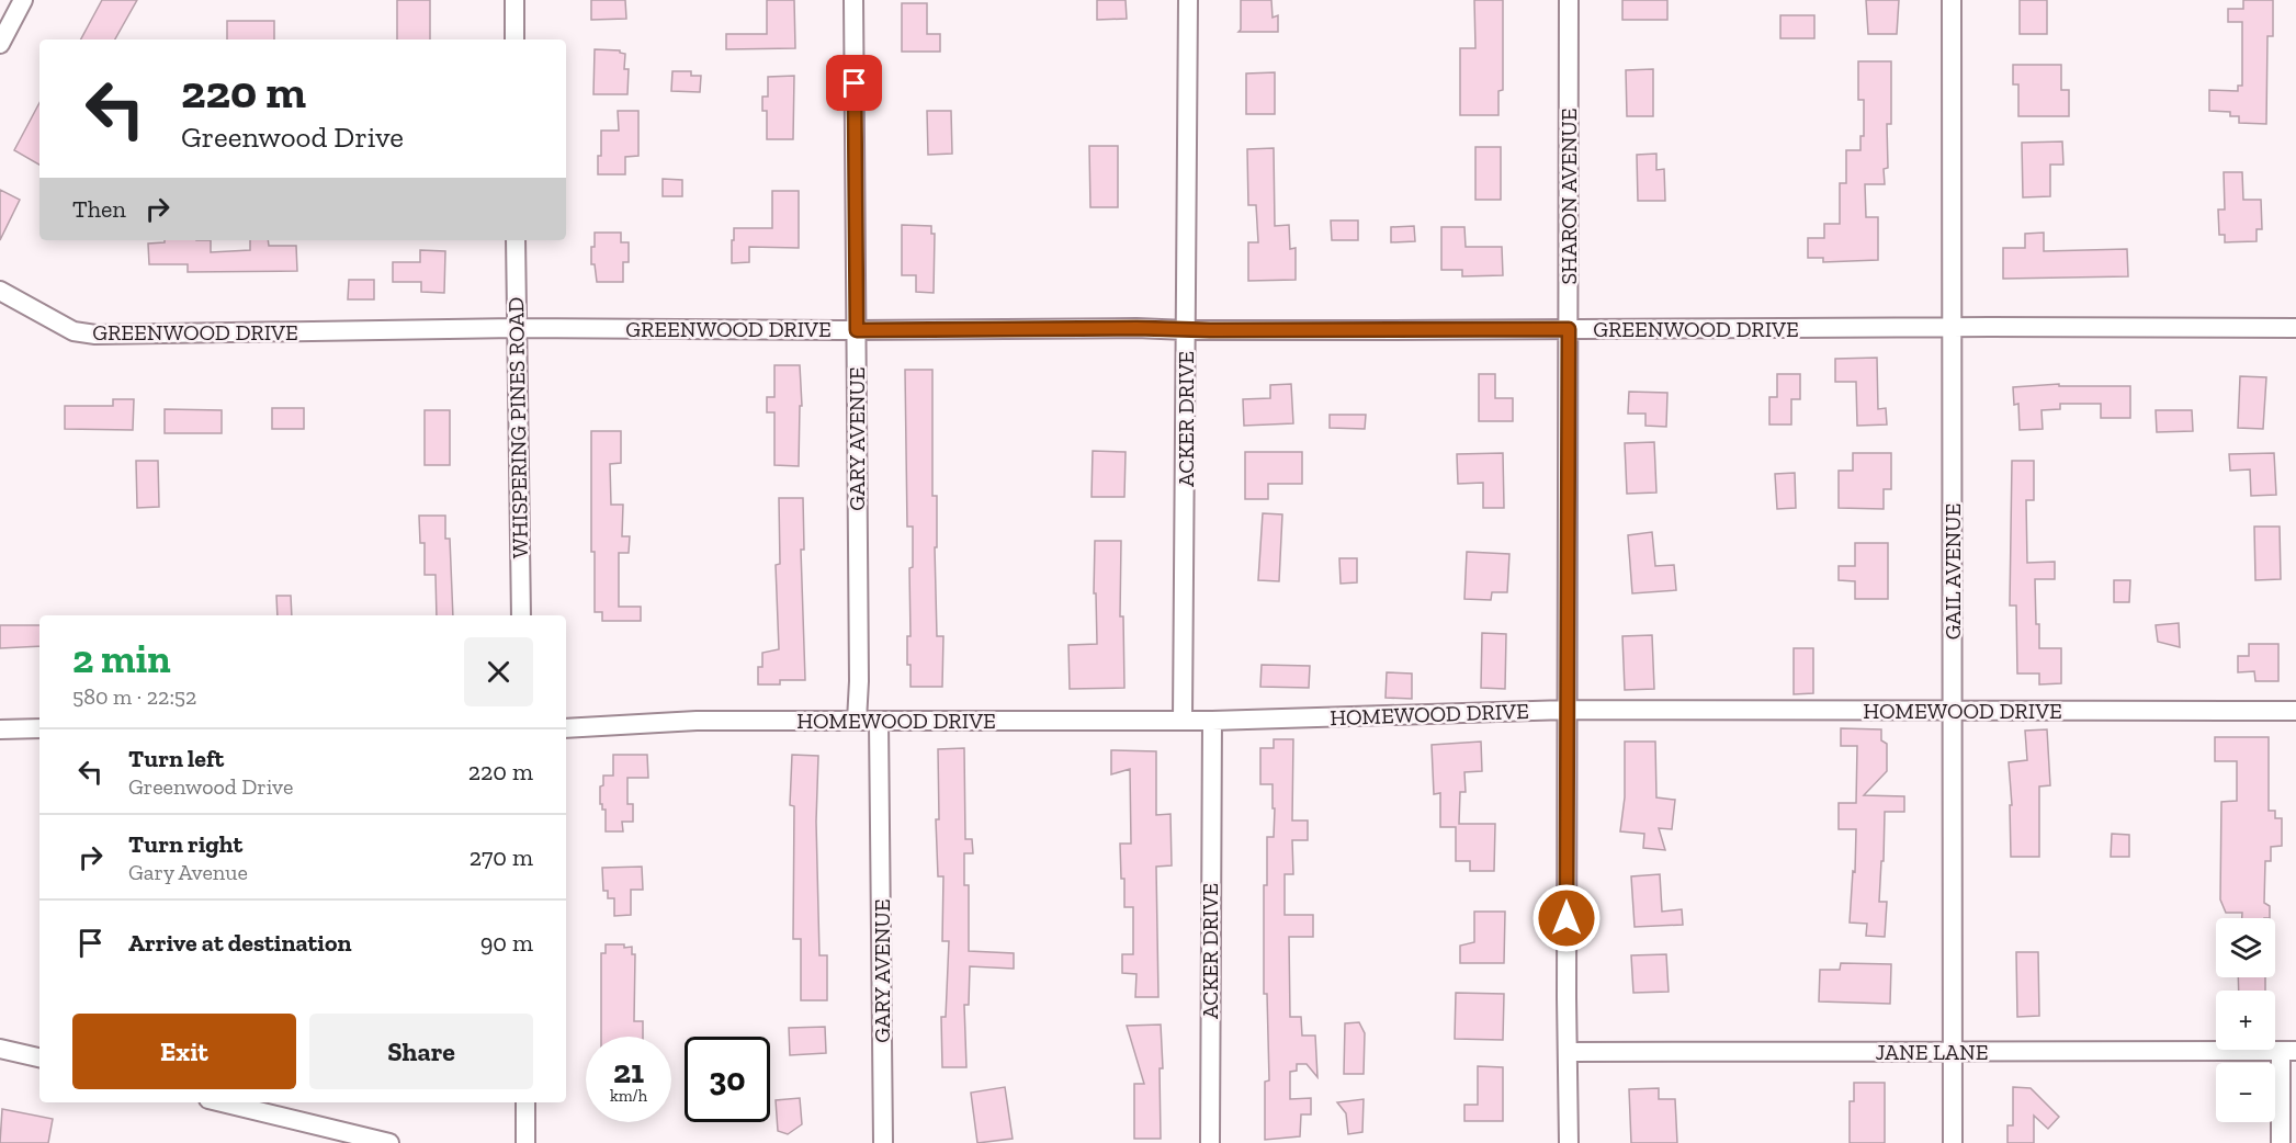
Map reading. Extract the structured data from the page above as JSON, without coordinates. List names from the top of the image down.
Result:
{
  "streets": {
    "street": [
      "SHARON AVENUE",
      "GREENWOOD DRIVE",
      "ACKER DRIVE",
      "WHISPERING PINES ROAD",
      "GARY AVENUE",
      "GAIL AVENUE",
      "HOMEWOOD DRIVE",
      "JANE LANE"
    ]
  },
  "crossings": [
    ["SHARON AVENUE", "GREENWOOD DRIVE"],
    ["SHARON AVENUE", "HOMEWOOD DRIVE"],
    ["SHARON AVENUE", "JANE LANE"],
    ["GREENWOOD DRIVE", "ACKER DRIVE"],
    ["GREENWOOD DRIVE", "WHISPERING PINES ROAD"],
    ["GREENWOOD DRIVE", "GARY AVENUE"],
    ["GREENWOOD DRIVE", "GAIL AVENUE"],
    ["ACKER DRIVE", "HOMEWOOD DRIVE"],
    ["GARY AVENUE", "HOMEWOOD DRIVE"],
    ["GAIL AVENUE", "HOMEWOOD DRIVE"],
    ["GAIL AVENUE", "JANE LANE"]
  ],
  "page": {
    "turn": ["220 m", "Greenwood Drive"],
    "then": "Then",
    "heading": ["2 min", "580 m · 22:52"],
    "list": [
      {
        "name": "Turn left",
        "note": "Greenwood Drive",
        "value": "220 m"
      },
      {
        "name": "Turn right",
        "note": "Gary Avenue",
        "value": "270 m"
      },
      {
        "name": "Arrive at destination",
        "value": "90 m"
      }
    ],
    "map_buttons": ["+", "−"],
    "buttons": ["Exit", "Share"],
    "speed": "21 km/h",
    "limit": "30"
  }
}
